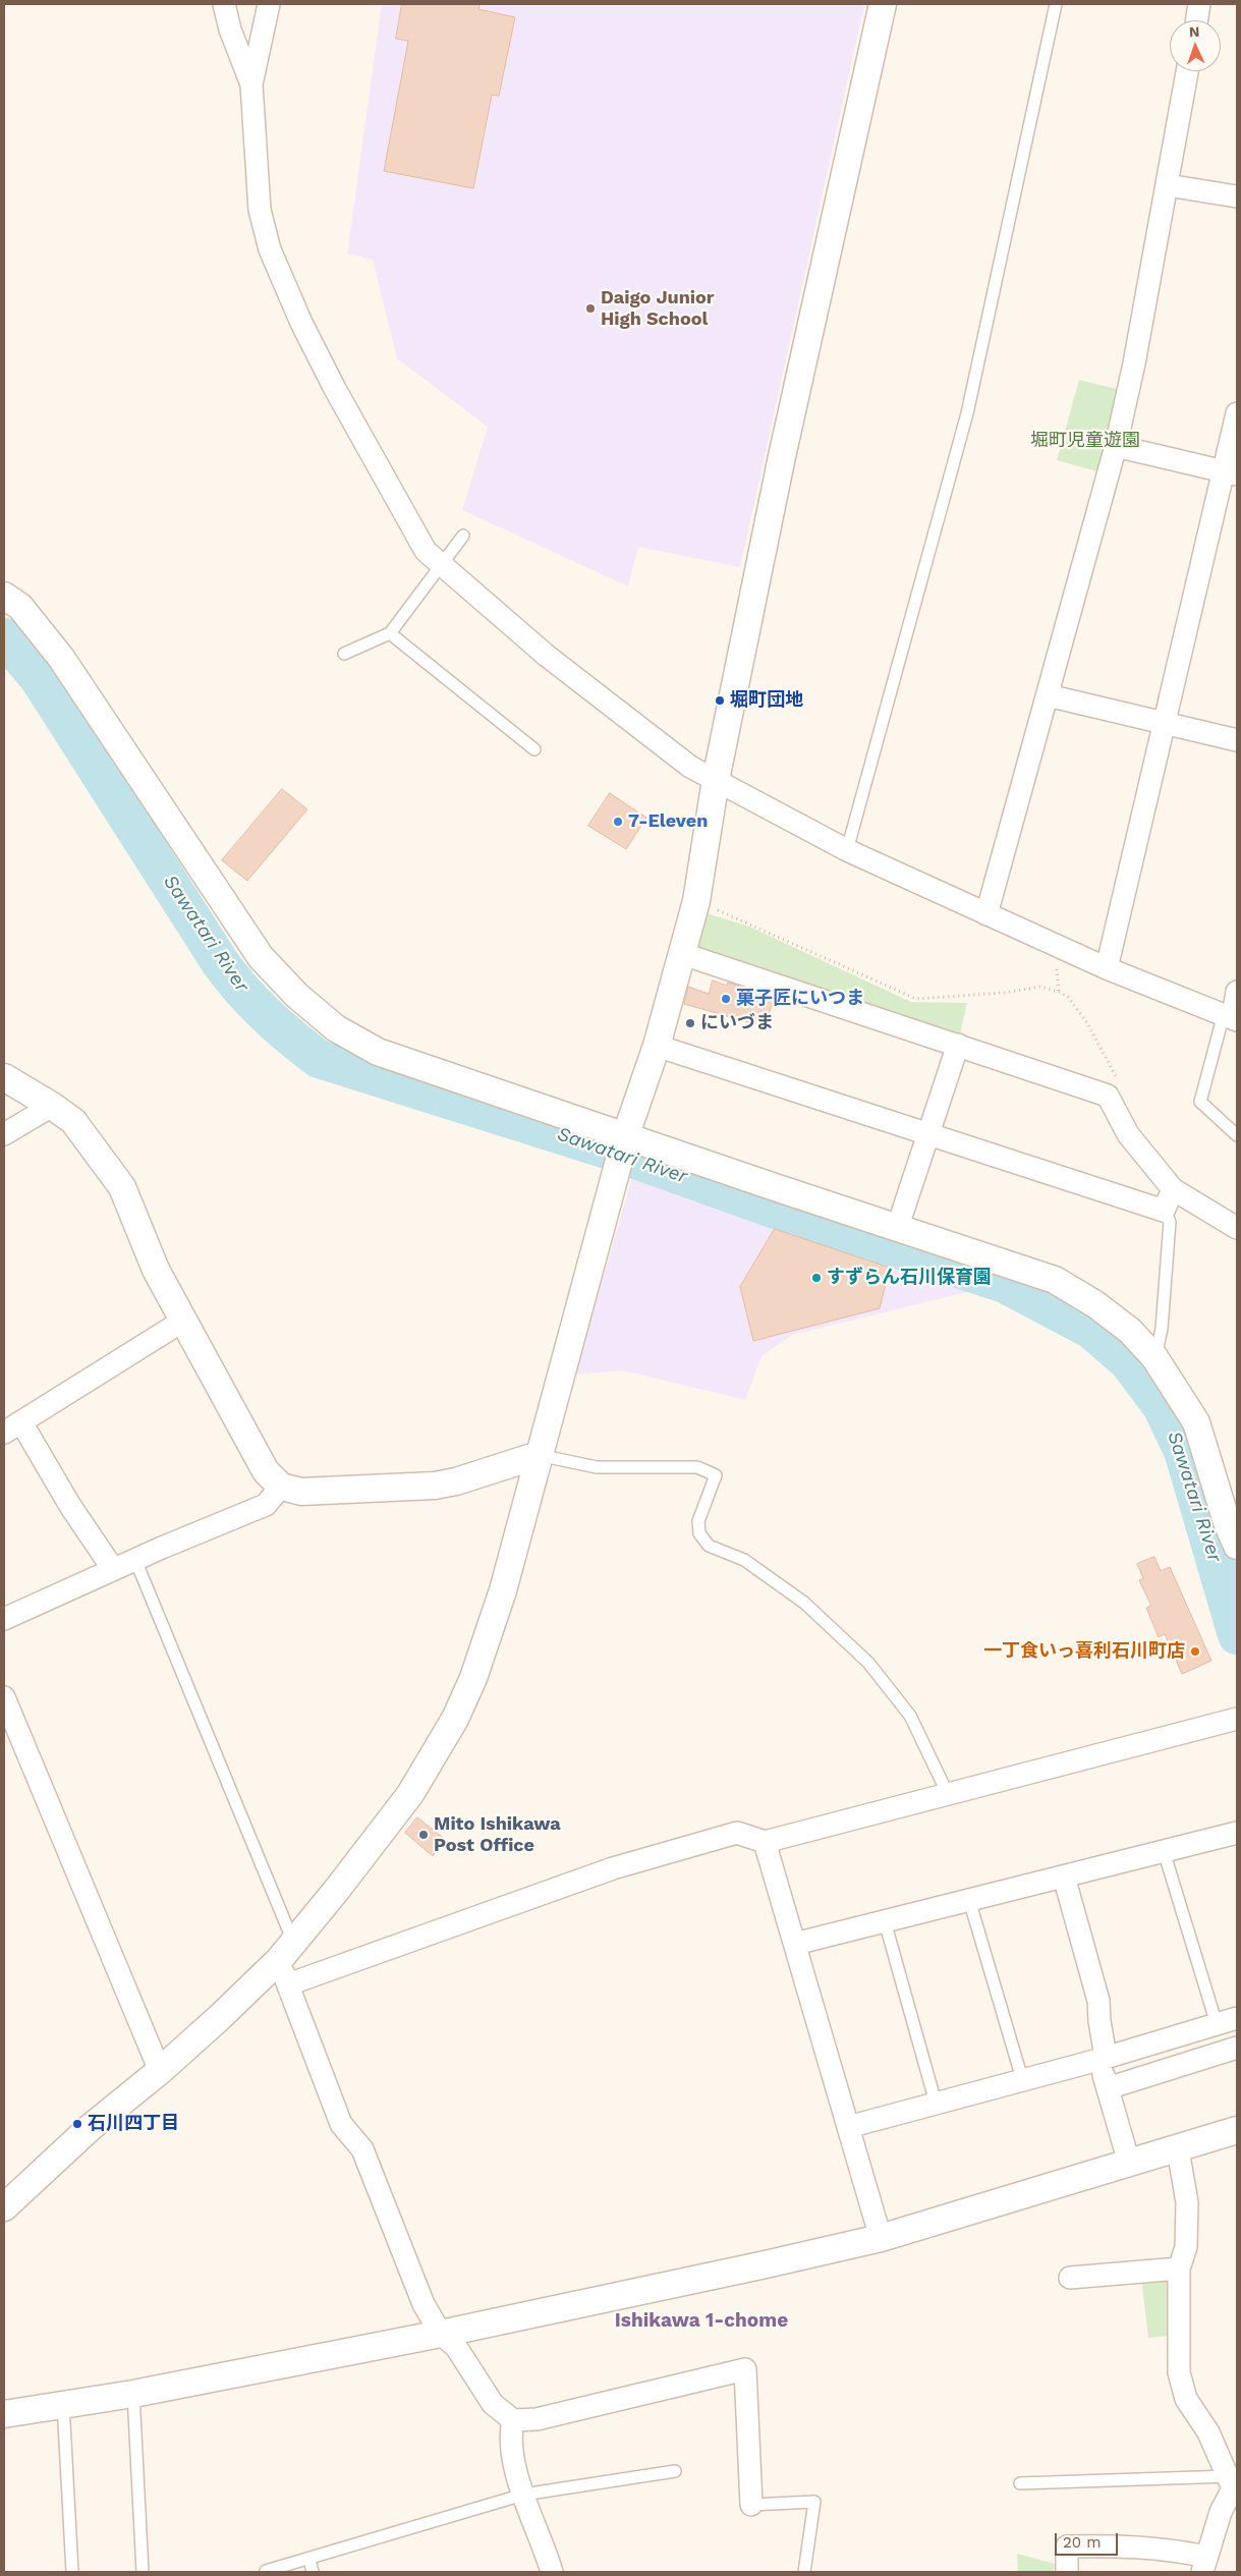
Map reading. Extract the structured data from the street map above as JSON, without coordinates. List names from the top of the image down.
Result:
{
  "districts": ["Ishikawa 1-chome"],
  "water": ["Sawatari River"],
  "parks": ["堀町児童遊園"],
  "places": [
    "Daigo Junior High School",
    "堀町団地",
    "7-Eleven",
    "菓子匠にいつま",
    "にいづま",
    "すずらん石川保育園",
    "一丁食いっ喜利石川町店",
    "Mito Ishikawa Post Office",
    "石川四丁目"
  ],
  "scale_bar": "20 m",
  "north": "top"
}
